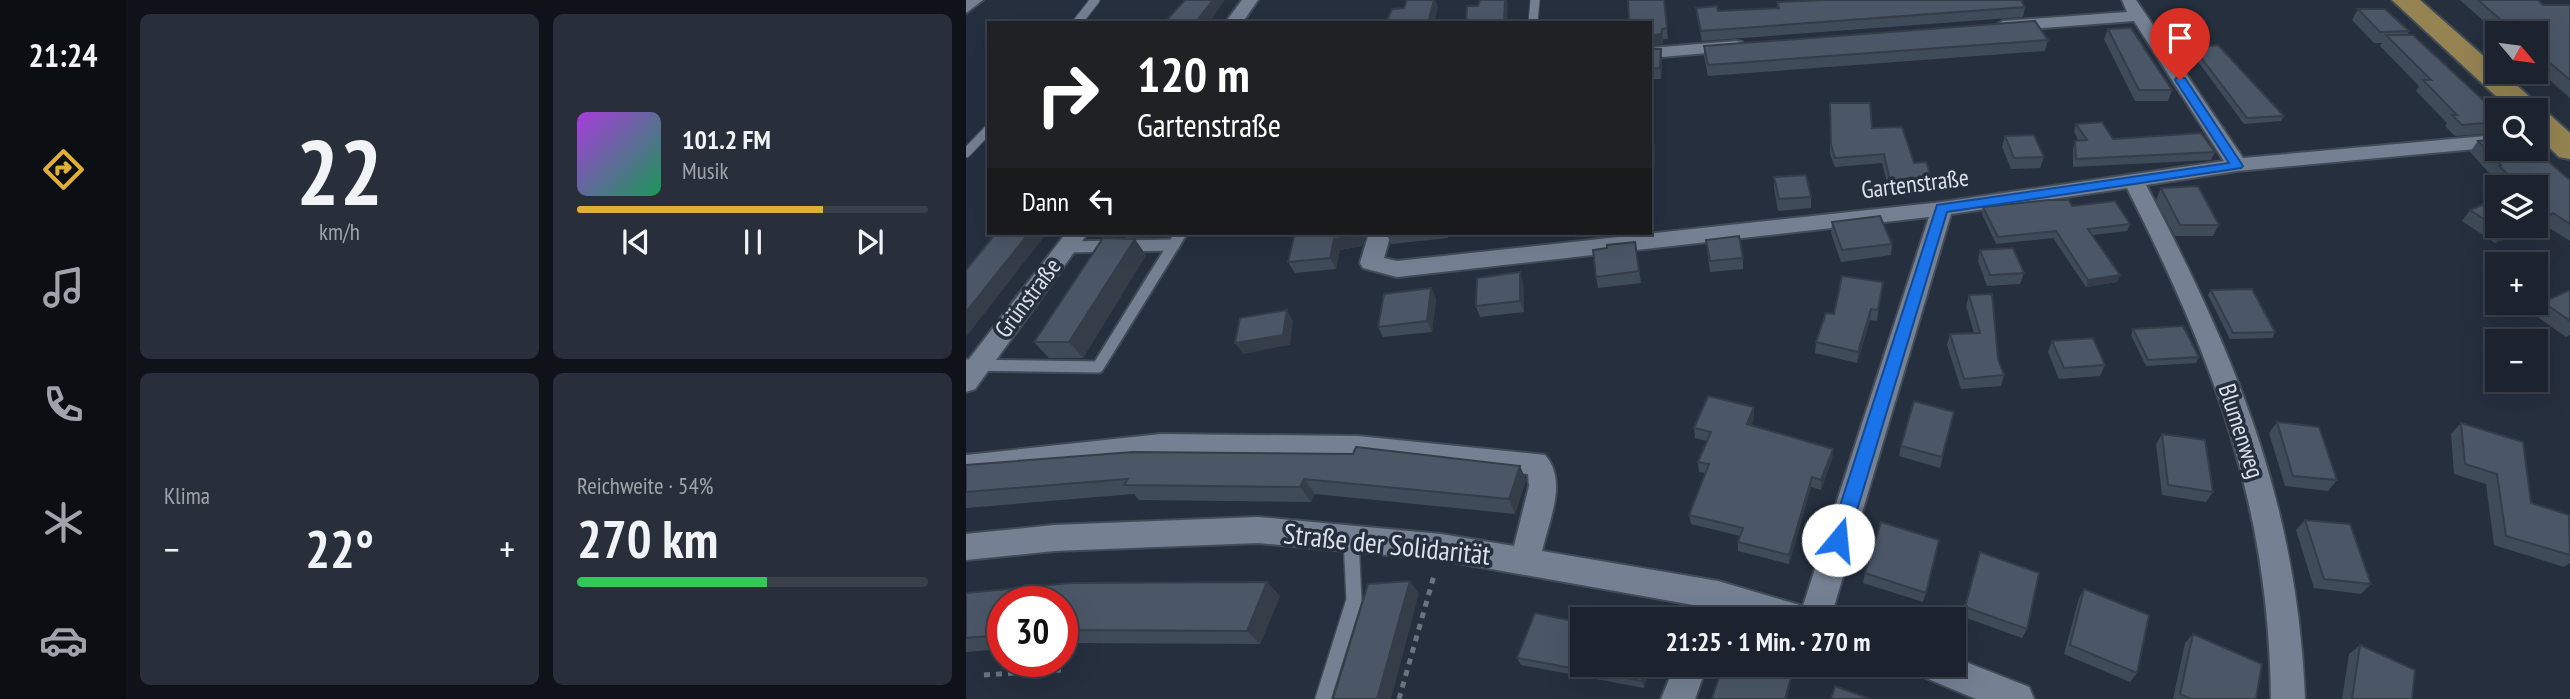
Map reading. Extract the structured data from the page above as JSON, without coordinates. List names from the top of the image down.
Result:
{
  "streets": {
    "street": [
      "Gartenstraße",
      "Grünstraße",
      "Blumenweg",
      "Straße der Solidarität"
    ]
  },
  "crossings": [
    ["Gartenstraße", "Blumenweg"]
  ],
  "north": "bottom right",
  "page": {
    "tabs": "21:24",
    "tile": [
      ["22", "km/h"],
      "Klima",
      ["Reichweite · 54%", "270 km"]
    ],
    "map_buttons": ["+", "−"],
    "turn": ["120 m", "Gartenstraße"],
    "song": ["101.2 FM", "Musik"],
    "then": "Dann",
    "heat": ["−", "22°", "+"],
    "limit": "30",
    "trip": "21:25 · 1 Min. · 270 m"
  }
}
